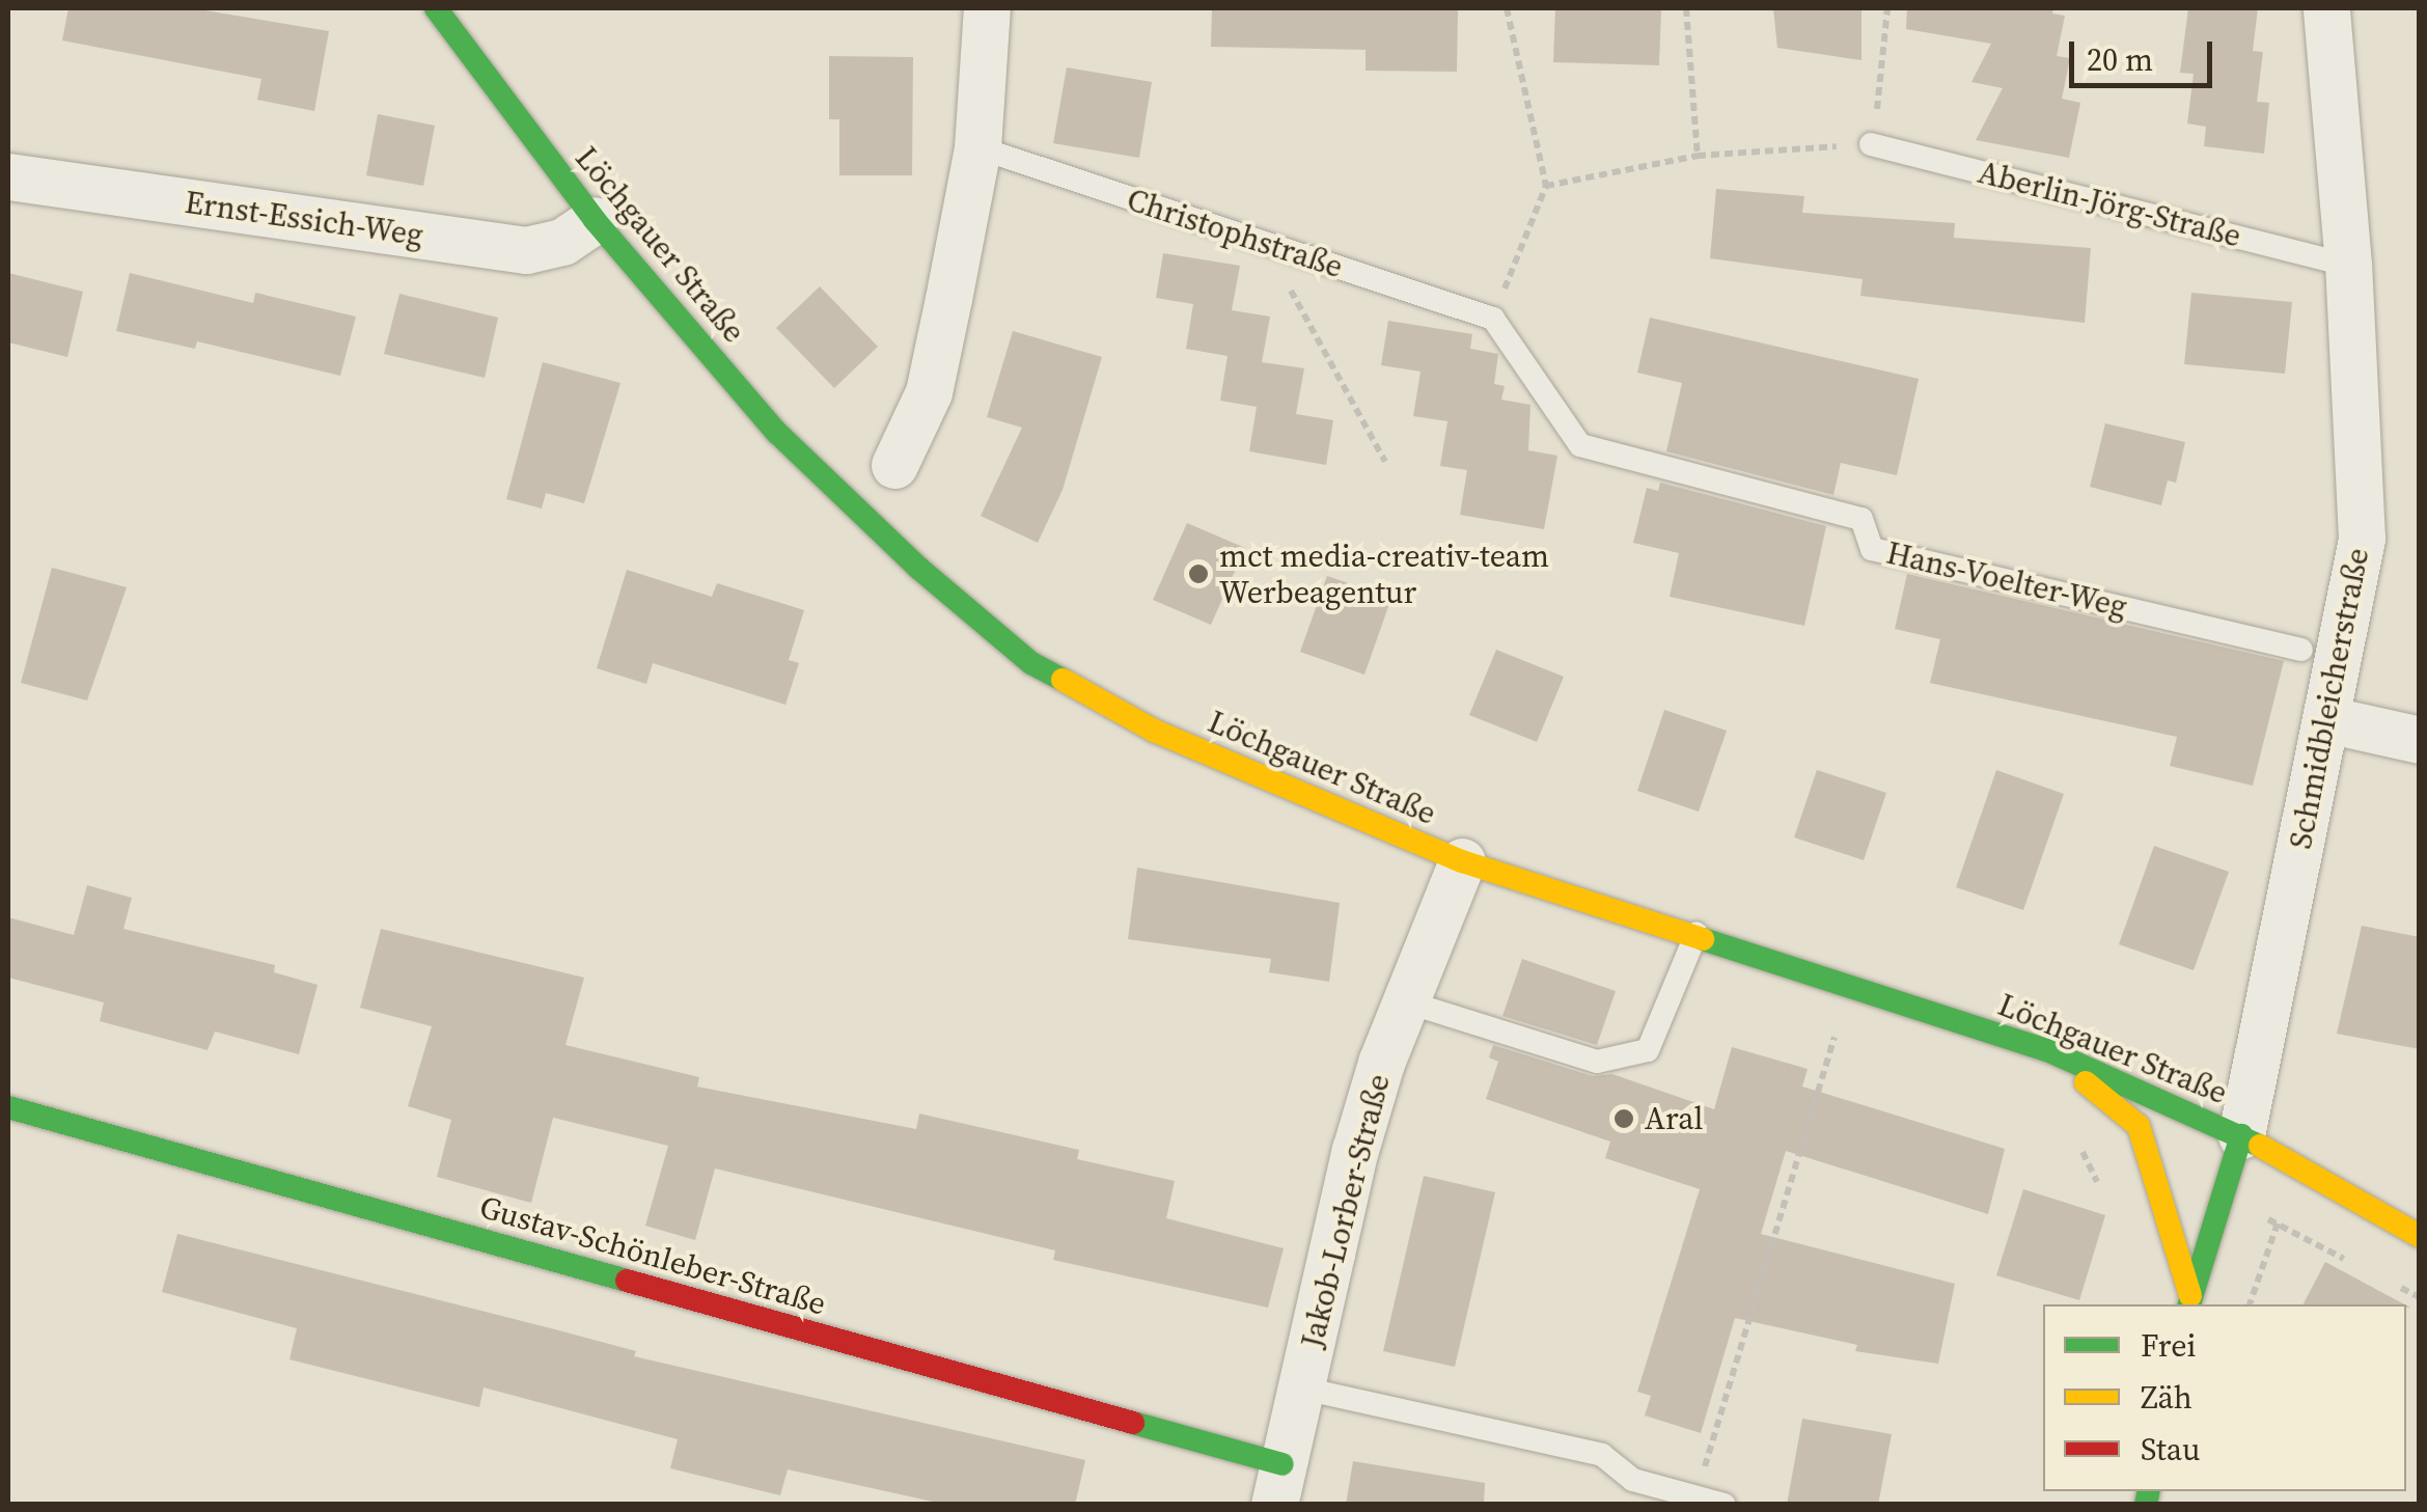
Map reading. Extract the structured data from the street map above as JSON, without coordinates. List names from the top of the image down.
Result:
{
  "streets": {
    "main road": ["Löchgauer Straße", "Gustav-Schönleber-Straße"],
    "street": ["Ernst-Essich-Weg", "Schmidbleicherstraße", "Jakob-Lorber-Straße"],
    "lane": ["Aberlin-Jörg-Straße", "Christophstraße", "Hans-Voelter-Weg"]
  },
  "crossings": [
    ["Aberlin-Jörg-Straße", "Schmidbleicherstraße"],
    ["Ernst-Essich-Weg", "Löchgauer Straße"],
    ["Christophstraße", "Hans-Voelter-Weg"],
    ["Löchgauer Straße", "Schmidbleicherstraße"],
    ["Löchgauer Straße", "Jakob-Lorber-Straße"],
    ["Jakob-Lorber-Straße", "Gustav-Schönleber-Straße"]
  ],
  "places": ["mct media-creativ-team Werbeagentur", "Aral"],
  "legend": ["Frei", "Zäh", "Stau"],
  "scale_bar": "20 m"
}
